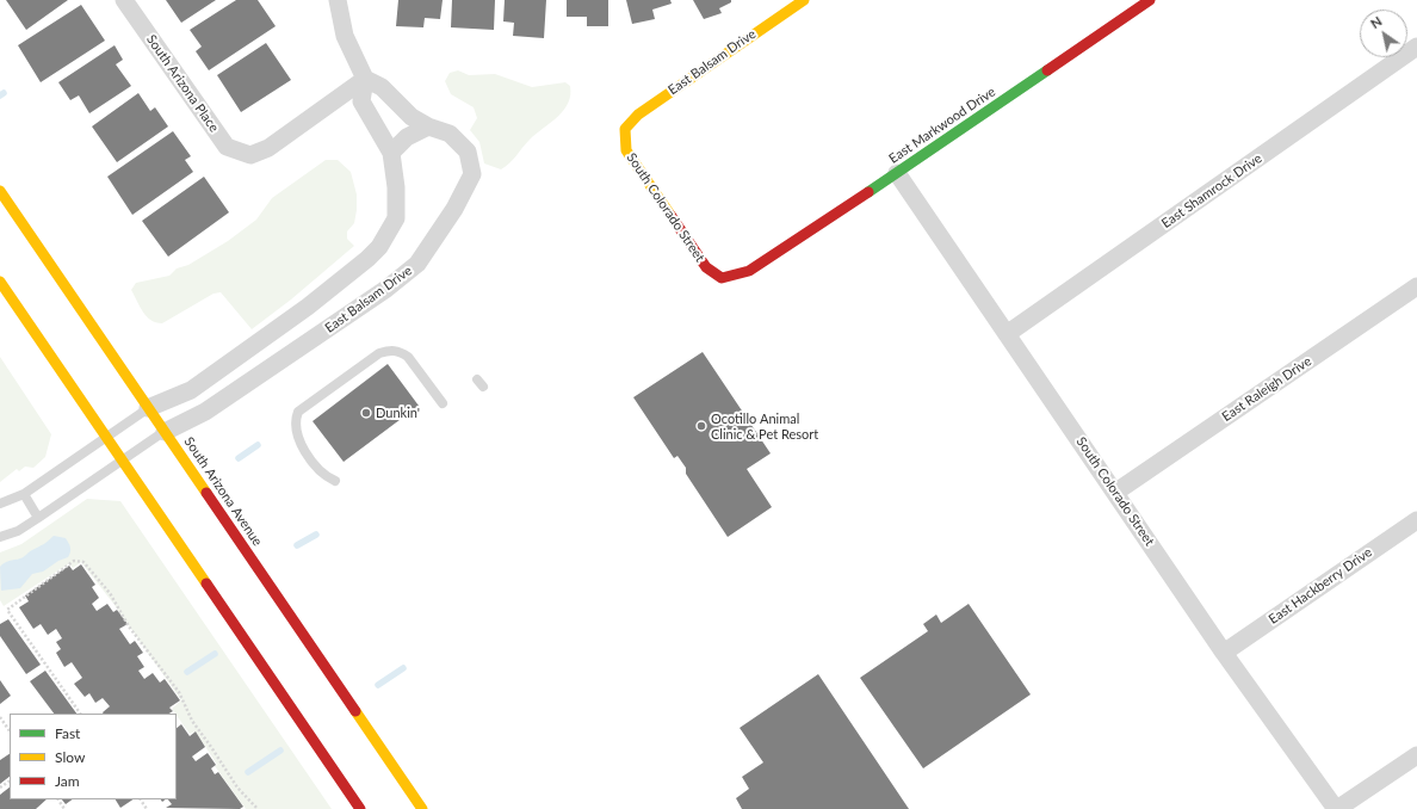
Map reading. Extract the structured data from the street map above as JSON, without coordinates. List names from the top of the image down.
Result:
{
  "streets": {
    "main road": [
      "East Balsam Drive",
      "East Markwood Drive",
      "South Colorado Street",
      "South Arizona Avenue"
    ],
    "street": [
      "South Arizona Place",
      "East Shamrock Drive",
      "East Raleigh Drive",
      "East Hackberry Drive"
    ]
  },
  "crossings": [
    ["East Balsam Drive", "South Arizona Place"],
    ["East Balsam Drive", "South Colorado Street"],
    ["East Balsam Drive", "South Arizona Avenue"],
    ["East Markwood Drive", "South Colorado Street"],
    ["East Shamrock Drive", "South Colorado Street"],
    ["South Colorado Street", "East Raleigh Drive"],
    ["South Colorado Street", "East Hackberry Drive"]
  ],
  "places": ["Dunkin'", "Ocotillo Animal Clinic & Pet Resort"],
  "legend": ["Fast", "Slow", "Jam"],
  "north": "top left"
}
